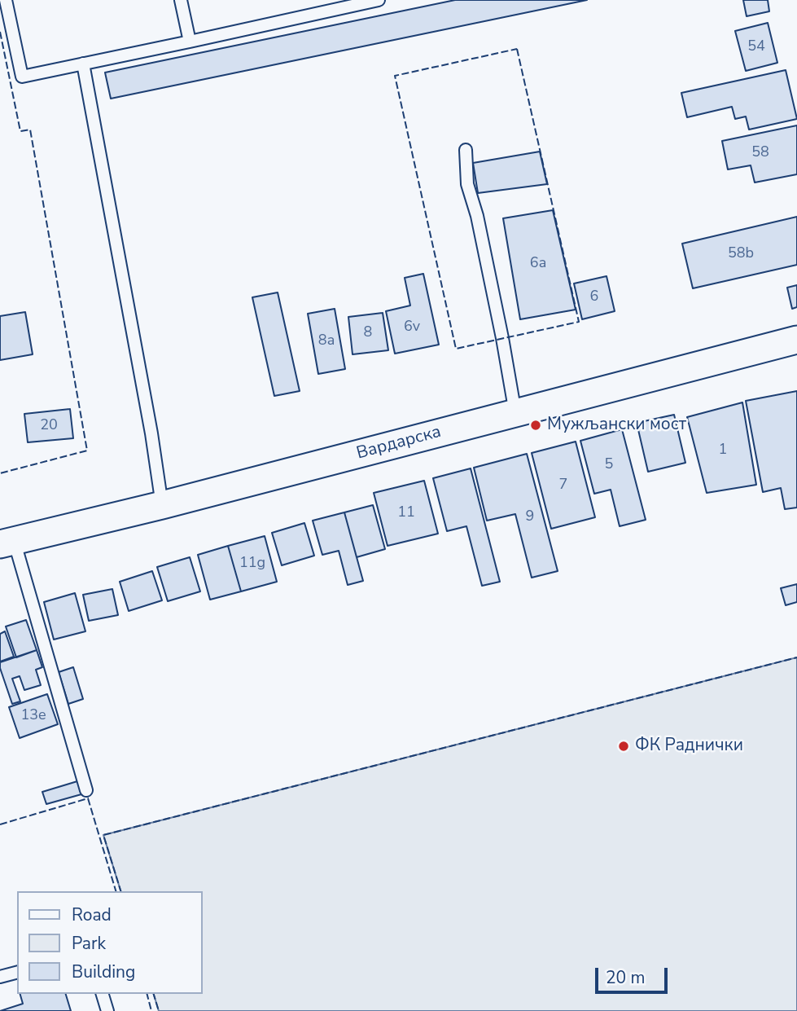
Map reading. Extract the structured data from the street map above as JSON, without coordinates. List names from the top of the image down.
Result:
{
  "streets": {
    "street": ["Вардарска"]
  },
  "places": ["Мужљански мост", "ФК Раднички"],
  "house_numbers": [
    "54",
    "58",
    "58b",
    "6a",
    "6",
    "6v",
    "8",
    "8a",
    "20",
    "1",
    "5",
    "7",
    "11",
    "9",
    "11g",
    "13e"
  ],
  "legend": ["Road", "Park", "Building"],
  "scale_bar": "20 m"
}
